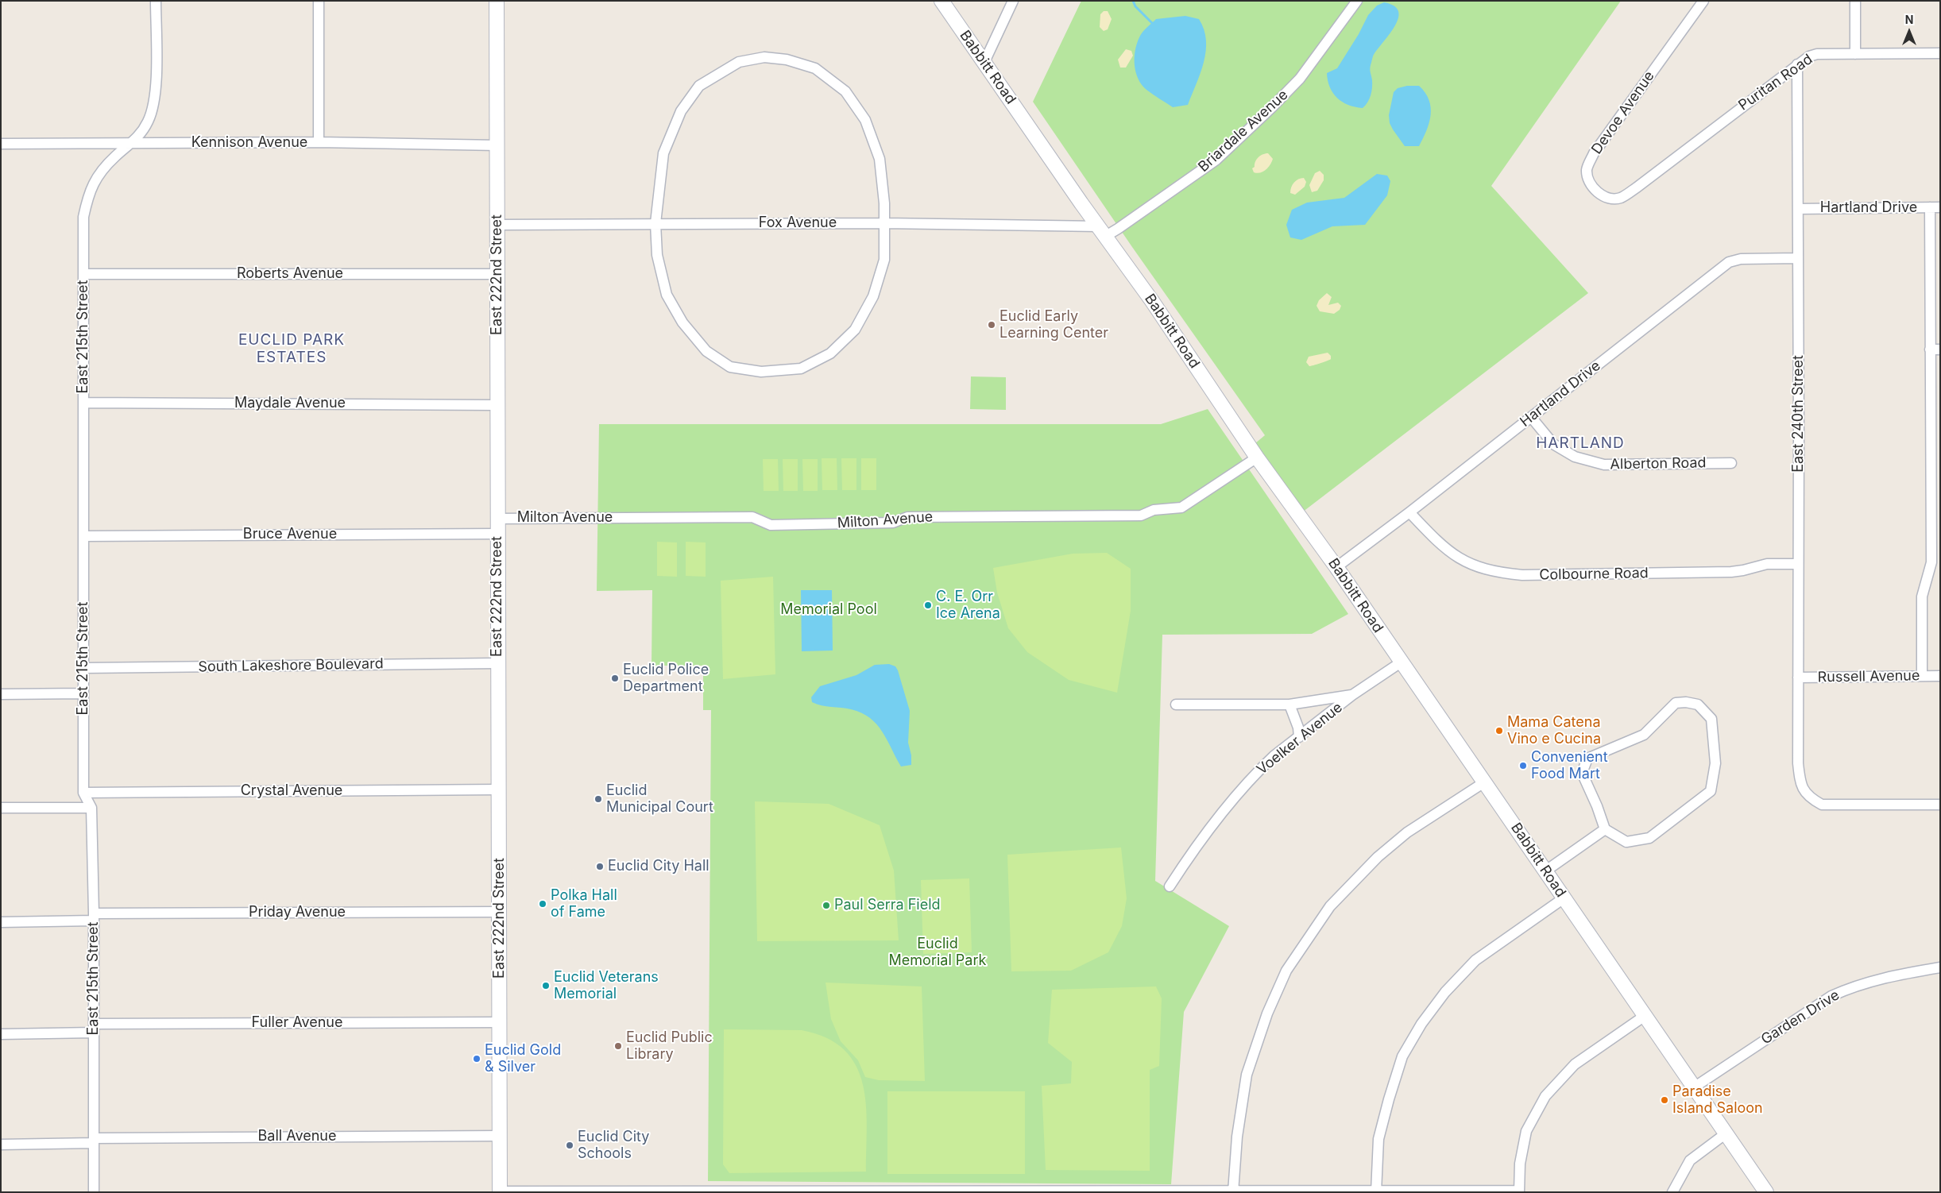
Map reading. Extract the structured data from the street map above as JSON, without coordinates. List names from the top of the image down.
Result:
{
  "streets": {
    "main road": ["Babbitt Road", "East 222nd Street"],
    "street": [
      "Puritan Road",
      "Devoe Avenue",
      "Briardale Avenue",
      "Kennison Avenue",
      "Hartland Drive",
      "Fox Avenue",
      "Roberts Avenue",
      "East 215th Street",
      "Maydale Avenue",
      "East 240th Street",
      "Alberton Road",
      "Milton Avenue",
      "Bruce Avenue",
      "Colbourne Road",
      "South Lakeshore Boulevard",
      "Russell Avenue",
      "Voelker Avenue",
      "Crystal Avenue",
      "Priday Avenue",
      "Garden Drive",
      "Fuller Avenue",
      "Ball Avenue"
    ]
  },
  "crossings": [
    ["Babbitt Road", "Briardale Avenue"],
    ["Babbitt Road", "Hartland Drive"],
    ["Babbitt Road", "Fox Avenue"],
    ["Babbitt Road", "Milton Avenue"],
    ["Babbitt Road", "Voelker Avenue"],
    ["Babbitt Road", "Garden Drive"],
    ["Puritan Road", "Devoe Avenue"],
    ["Puritan Road", "East 240th Street"],
    ["Briardale Avenue", "Fox Avenue"],
    ["Kennison Avenue", "East 222nd Street"],
    ["Kennison Avenue", "East 215th Street"],
    ["Hartland Drive", "East 240th Street"],
    ["Hartland Drive", "Alberton Road"],
    ["Hartland Drive", "Colbourne Road"],
    ["Fox Avenue", "East 222nd Street"],
    ["Roberts Avenue", "East 222nd Street"],
    ["Roberts Avenue", "East 215th Street"],
    ["East 222nd Street", "Maydale Avenue"],
    ["East 222nd Street", "Milton Avenue"],
    ["East 222nd Street", "Bruce Avenue"],
    ["East 222nd Street", "South Lakeshore Boulevard"],
    ["East 222nd Street", "Crystal Avenue"],
    ["East 222nd Street", "Priday Avenue"],
    ["East 222nd Street", "Fuller Avenue"],
    ["East 222nd Street", "Ball Avenue"],
    ["East 215th Street", "Maydale Avenue"],
    ["East 215th Street", "Bruce Avenue"],
    ["East 215th Street", "South Lakeshore Boulevard"],
    ["East 215th Street", "Crystal Avenue"],
    ["East 215th Street", "Priday Avenue"],
    ["East 215th Street", "Fuller Avenue"],
    ["East 215th Street", "Ball Avenue"],
    ["East 240th Street", "Colbourne Road"],
    ["East 240th Street", "Russell Avenue"]
  ],
  "districts": ["EUCLID PARK ESTATES", "HARTLAND"],
  "parks": ["Memorial Pool", "Euclid Memorial Park"],
  "places": [
    "Euclid Early Learning Center",
    "C. E. Orr Ice Arena",
    "Euclid Police Department",
    "Mama Catena Vino e Cucina",
    "Convenient Food Mart",
    "Euclid Municipal Court",
    "Euclid City Hall",
    "Polka Hall of Fame",
    "Paul Serra Field",
    "Euclid Veterans Memorial",
    "Euclid Public Library",
    "Euclid Gold & Silver",
    "Paradise Island Saloon",
    "Euclid City Schools"
  ],
  "north": "top"
}
